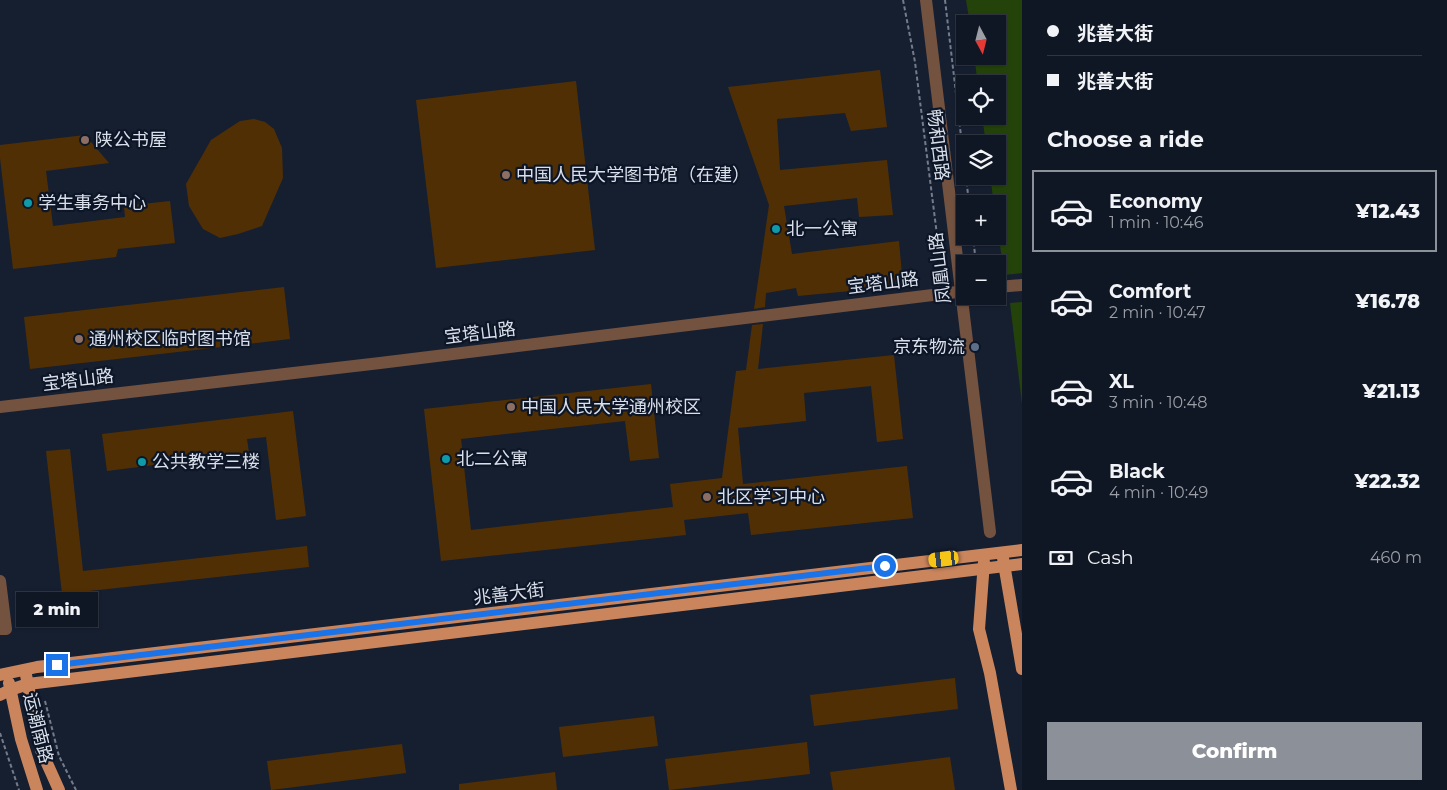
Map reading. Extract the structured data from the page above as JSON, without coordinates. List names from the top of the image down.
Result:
{
  "streets": {
    "main road": ["兆善大街", "运潮南路"],
    "street": ["凤凰山路", "宝塔山路"],
    "path": ["畅和西路"]
  },
  "crossings": [
    ["畅和西路", "宝塔山路"],
    ["兆善大街", "运潮南路"]
  ],
  "places": [
    "陕公书屋",
    "中国人民大学图书馆（在建）",
    "学生事务中心",
    "北一公寓",
    "通州校区临时图书馆",
    "京东物流",
    "中国人民大学通州校区",
    "北二公寓",
    "公共教学三楼",
    "北区学习中心"
  ],
  "north": "bottom",
  "page": {
    "banner": ["兆善大街", "兆善大街"],
    "map_buttons": ["+", "−"],
    "heading": "Choose a ride",
    "list": [
      {
        "name": "Economy",
        "note": "1 min · 10:46",
        "value": "¥12.43"
      },
      {
        "name": "Comfort",
        "note": "2 min · 10:47",
        "value": "¥16.78"
      },
      {
        "name": "XL",
        "note": "3 min · 10:48",
        "value": "¥21.13"
      },
      {
        "name": "Black",
        "note": "4 min · 10:49",
        "value": "¥22.32"
      }
    ],
    "pay": ["Cash", "460 m"],
    "bubble": "2 min",
    "buttons": "Confirm"
  }
}
